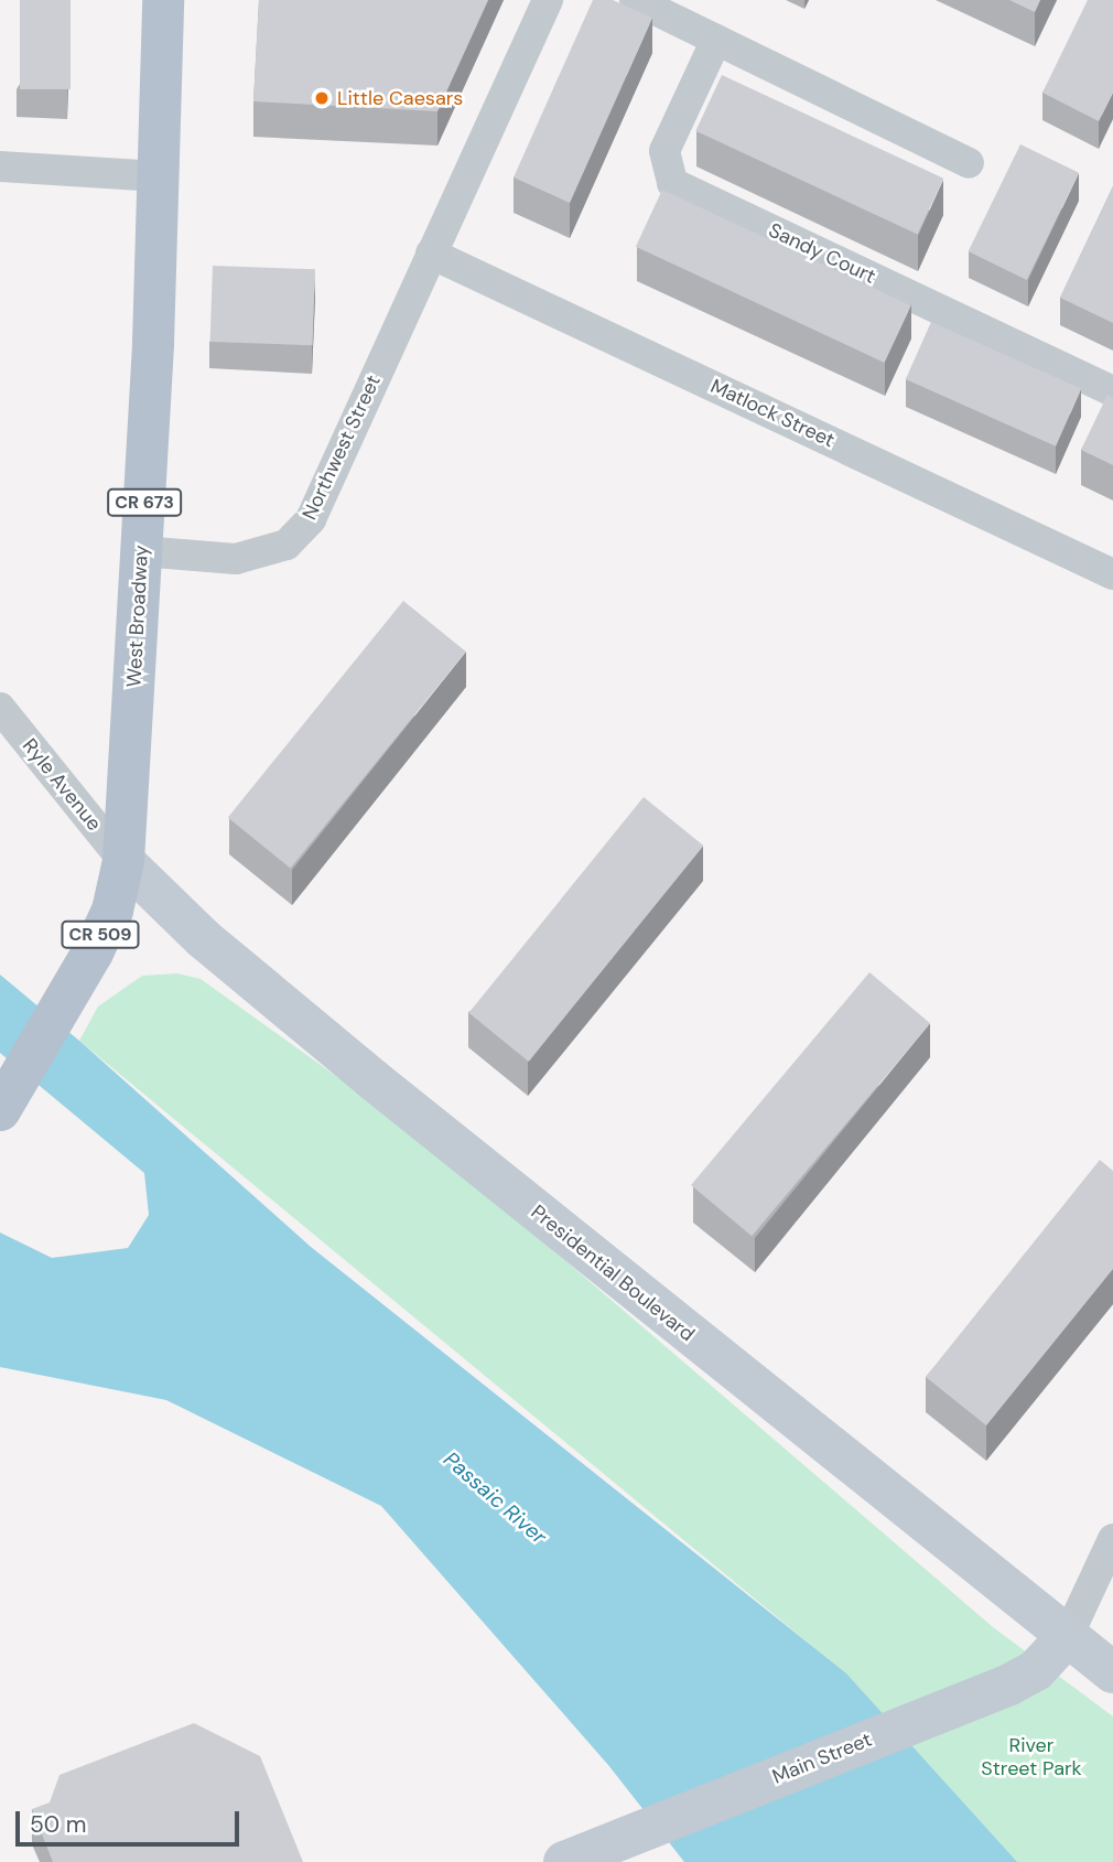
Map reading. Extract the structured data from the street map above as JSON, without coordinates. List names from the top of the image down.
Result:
{
  "streets": {
    "main road": ["CR 673", "West Broadway", "CR 509"],
    "street": [
      "Sandy Court",
      "Matlock Street",
      "Northwest Street",
      "Ryle Avenue",
      "Presidential Boulevard",
      "Main Street"
    ]
  },
  "crossings": [
    ["Matlock Street", "Northwest Street"],
    ["Northwest Street", "West Broadway"],
    ["West Broadway", "Ryle Avenue"],
    ["West Broadway", "Presidential Boulevard"],
    ["Ryle Avenue", "Presidential Boulevard"],
    ["Presidential Boulevard", "Main Street"]
  ],
  "water": ["Passaic River"],
  "parks": ["River Street Park"],
  "places": ["Little Caesars"],
  "scale_bar": "50 m"
}
